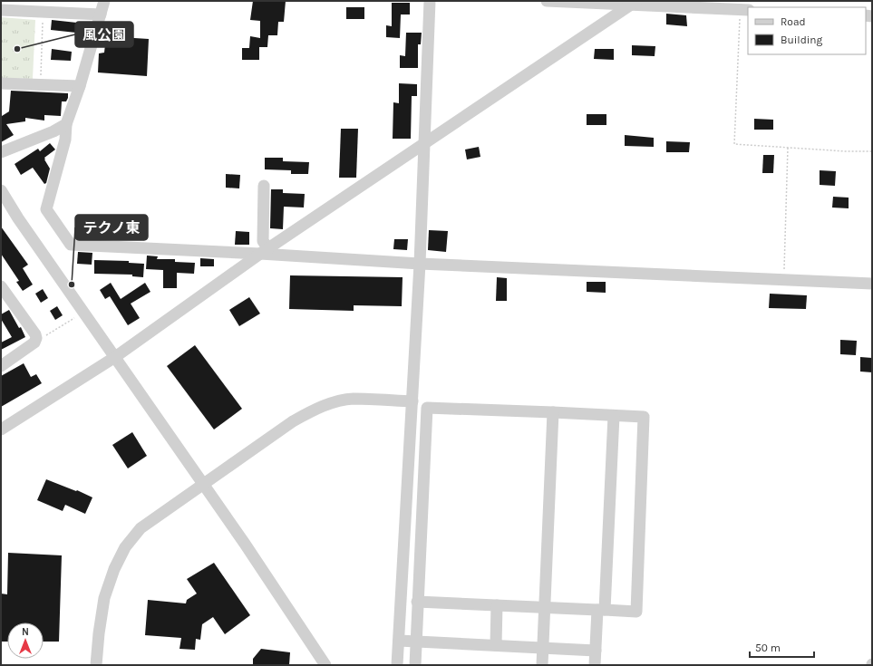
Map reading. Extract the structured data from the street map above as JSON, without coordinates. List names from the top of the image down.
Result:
{
  "places": ["風公園", "テクノ東"],
  "legend": ["Road", "Building"],
  "scale_bar": "50 m",
  "north": "top"
}
